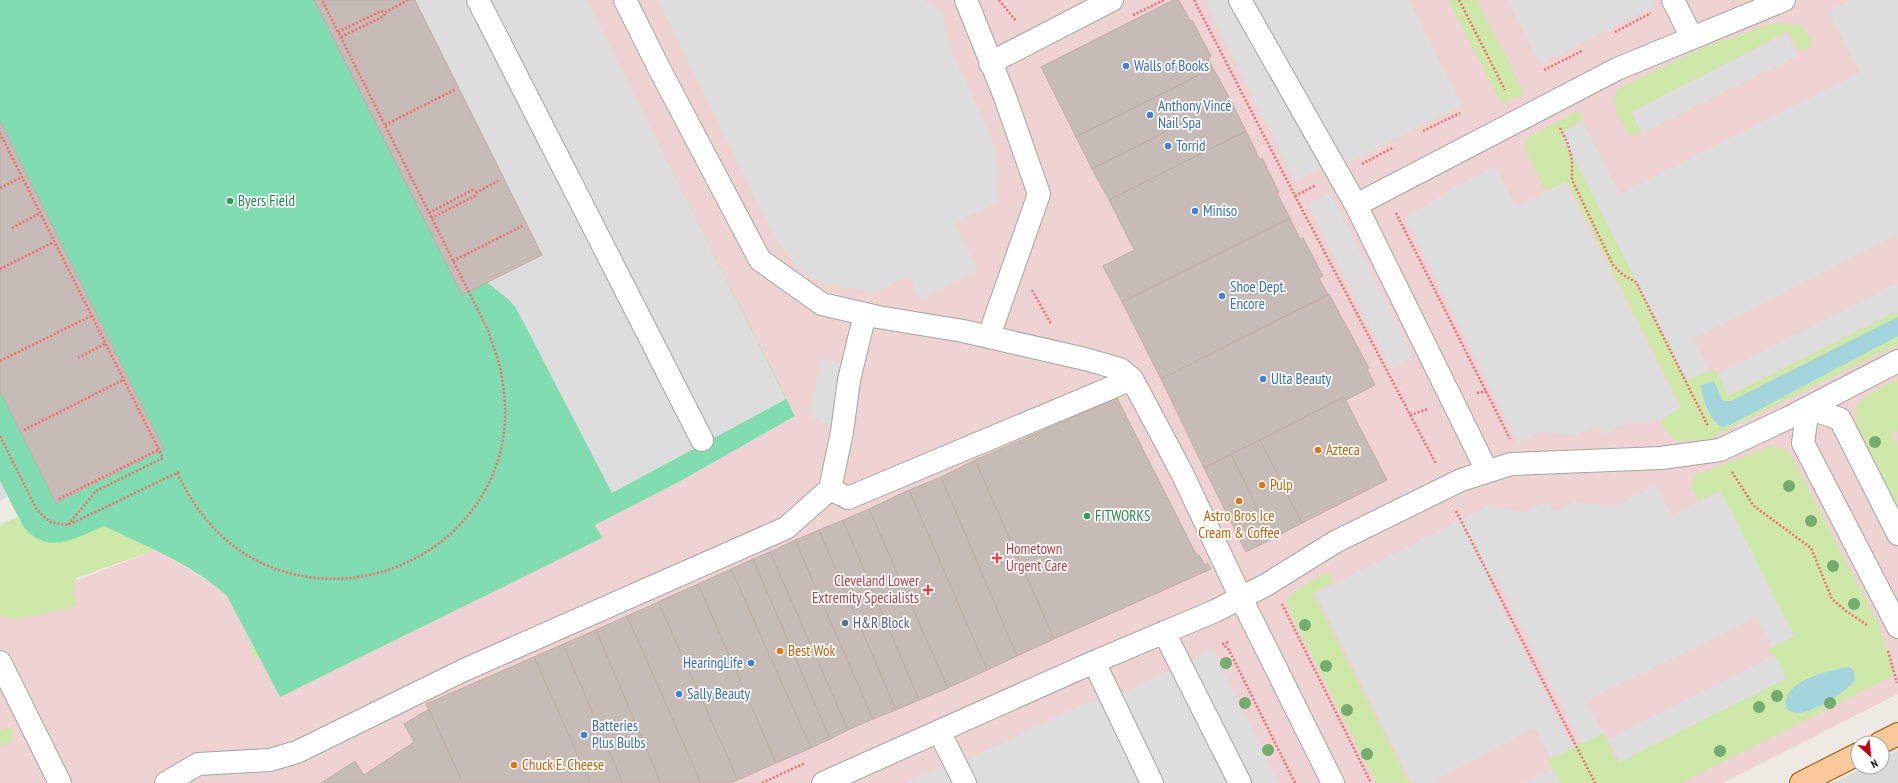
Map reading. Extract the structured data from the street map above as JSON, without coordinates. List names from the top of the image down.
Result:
{
  "places": {
    "other": [
      "Walls of Books",
      "Anthony Vincé Nail Spa",
      "Torrid",
      "Byers Field",
      "Miniso",
      "Shoe Dept. Encore",
      "Ulta Beauty",
      "Azteca",
      "Pulp",
      "Astro Bros Ice Cream & Coffee",
      "FITWORKS",
      "H&R Block",
      "Best Wok",
      "HearingLife",
      "Sally Beauty",
      "Batteries Plus Bulbs",
      "Chuck E. Cheese"
    ],
    "health": ["Hometown Urgent Care", "Cleveland Lower Extremity Specialists"]
  },
  "north": "bottom right"
}
